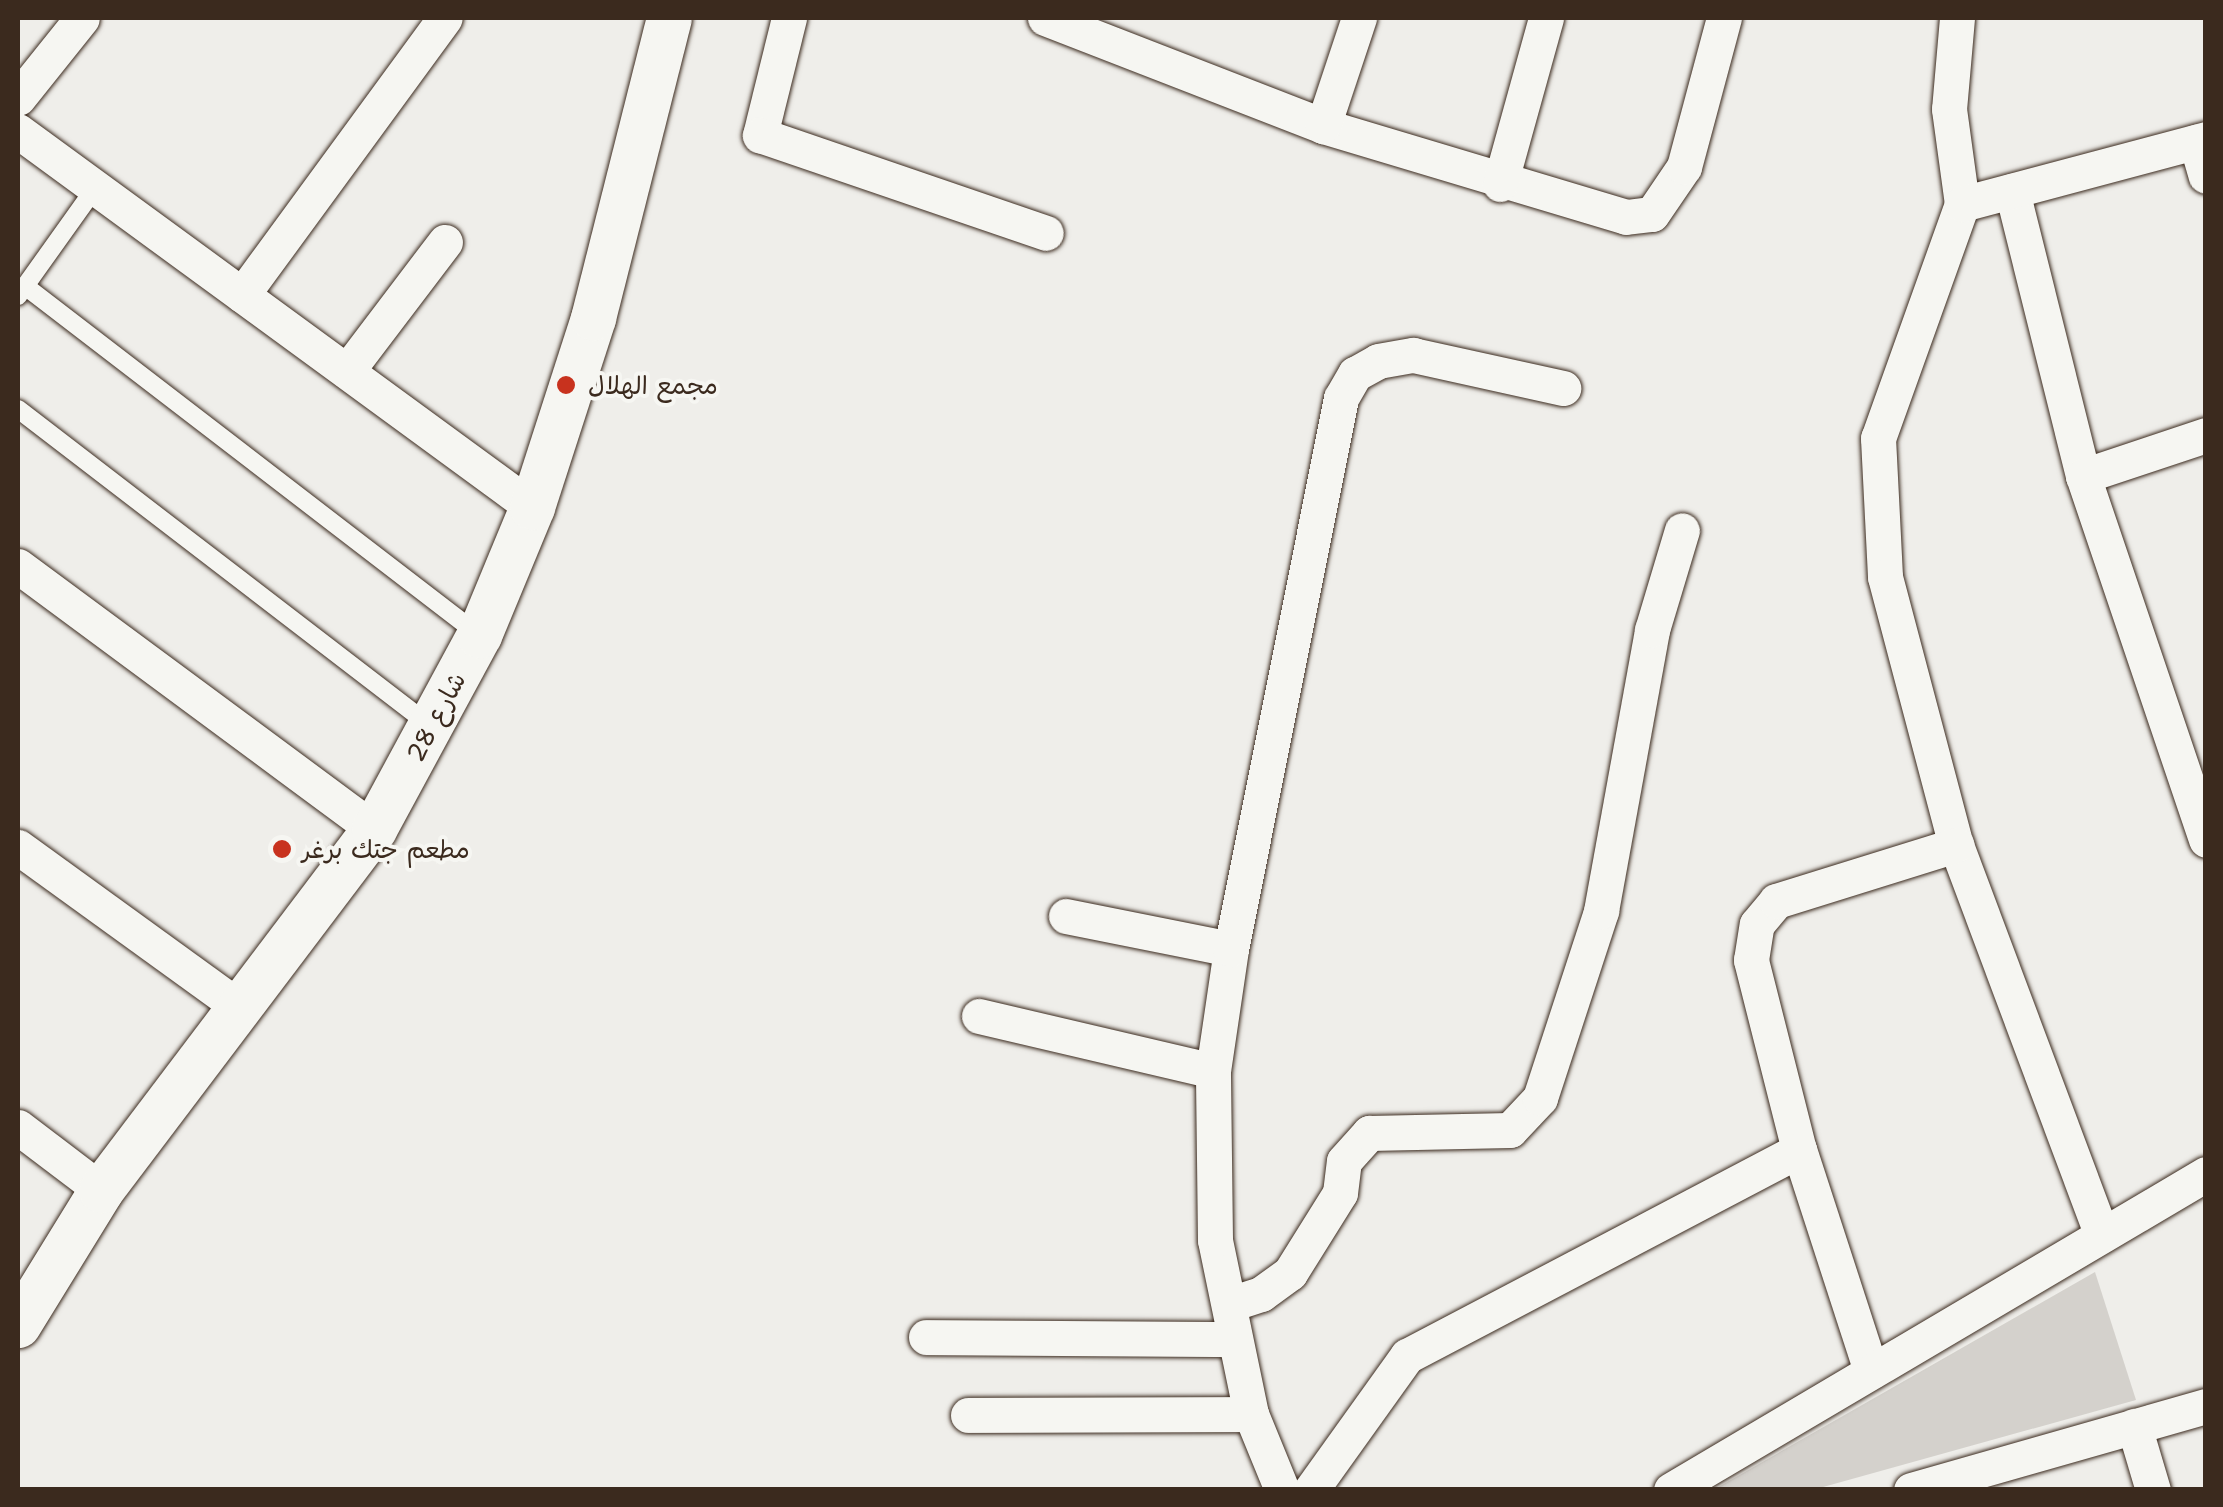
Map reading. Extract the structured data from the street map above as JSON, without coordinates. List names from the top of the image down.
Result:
{
  "streets": {
    "street": ["شارع 28"]
  },
  "places": ["مجمع الهلال", "مطعم جتك برغر"]
}
